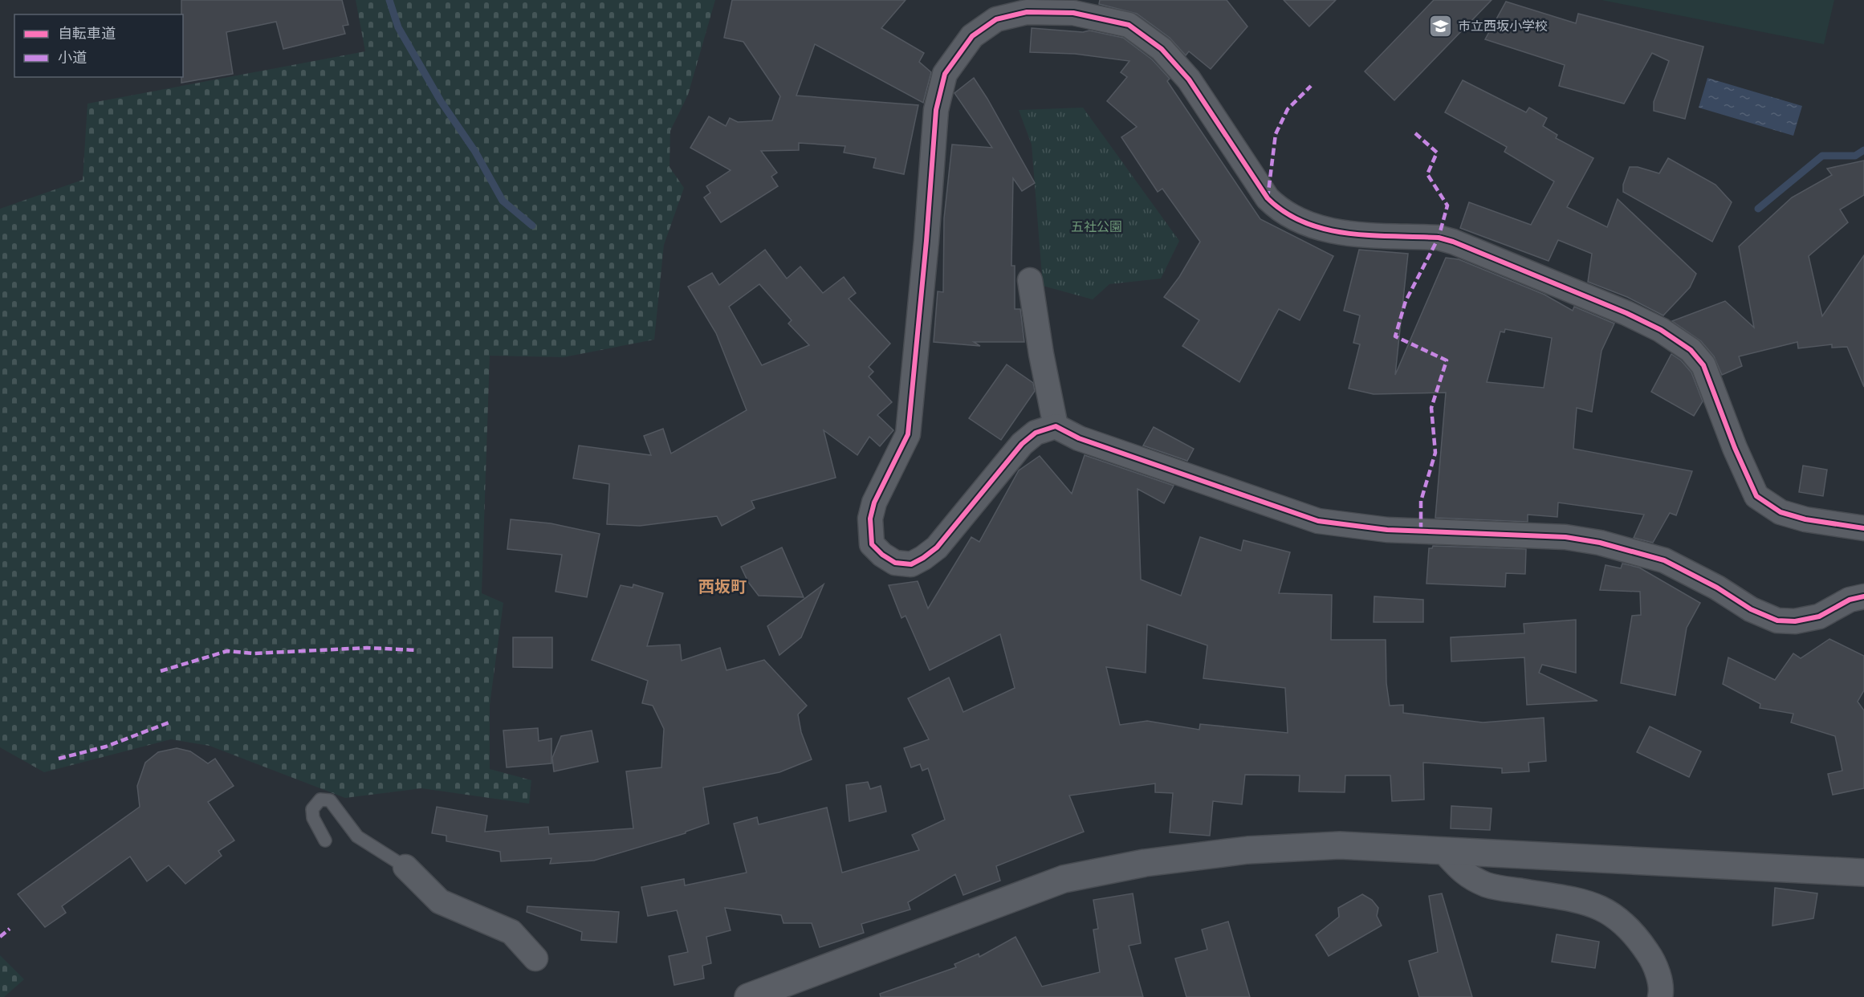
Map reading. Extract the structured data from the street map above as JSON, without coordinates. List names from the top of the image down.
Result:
{
  "districts": ["西坂町"],
  "parks": ["五社公園"],
  "places": {
    "school or university": ["市立西坂小学校"]
  },
  "legend": ["自転車道", "小道"]
}
